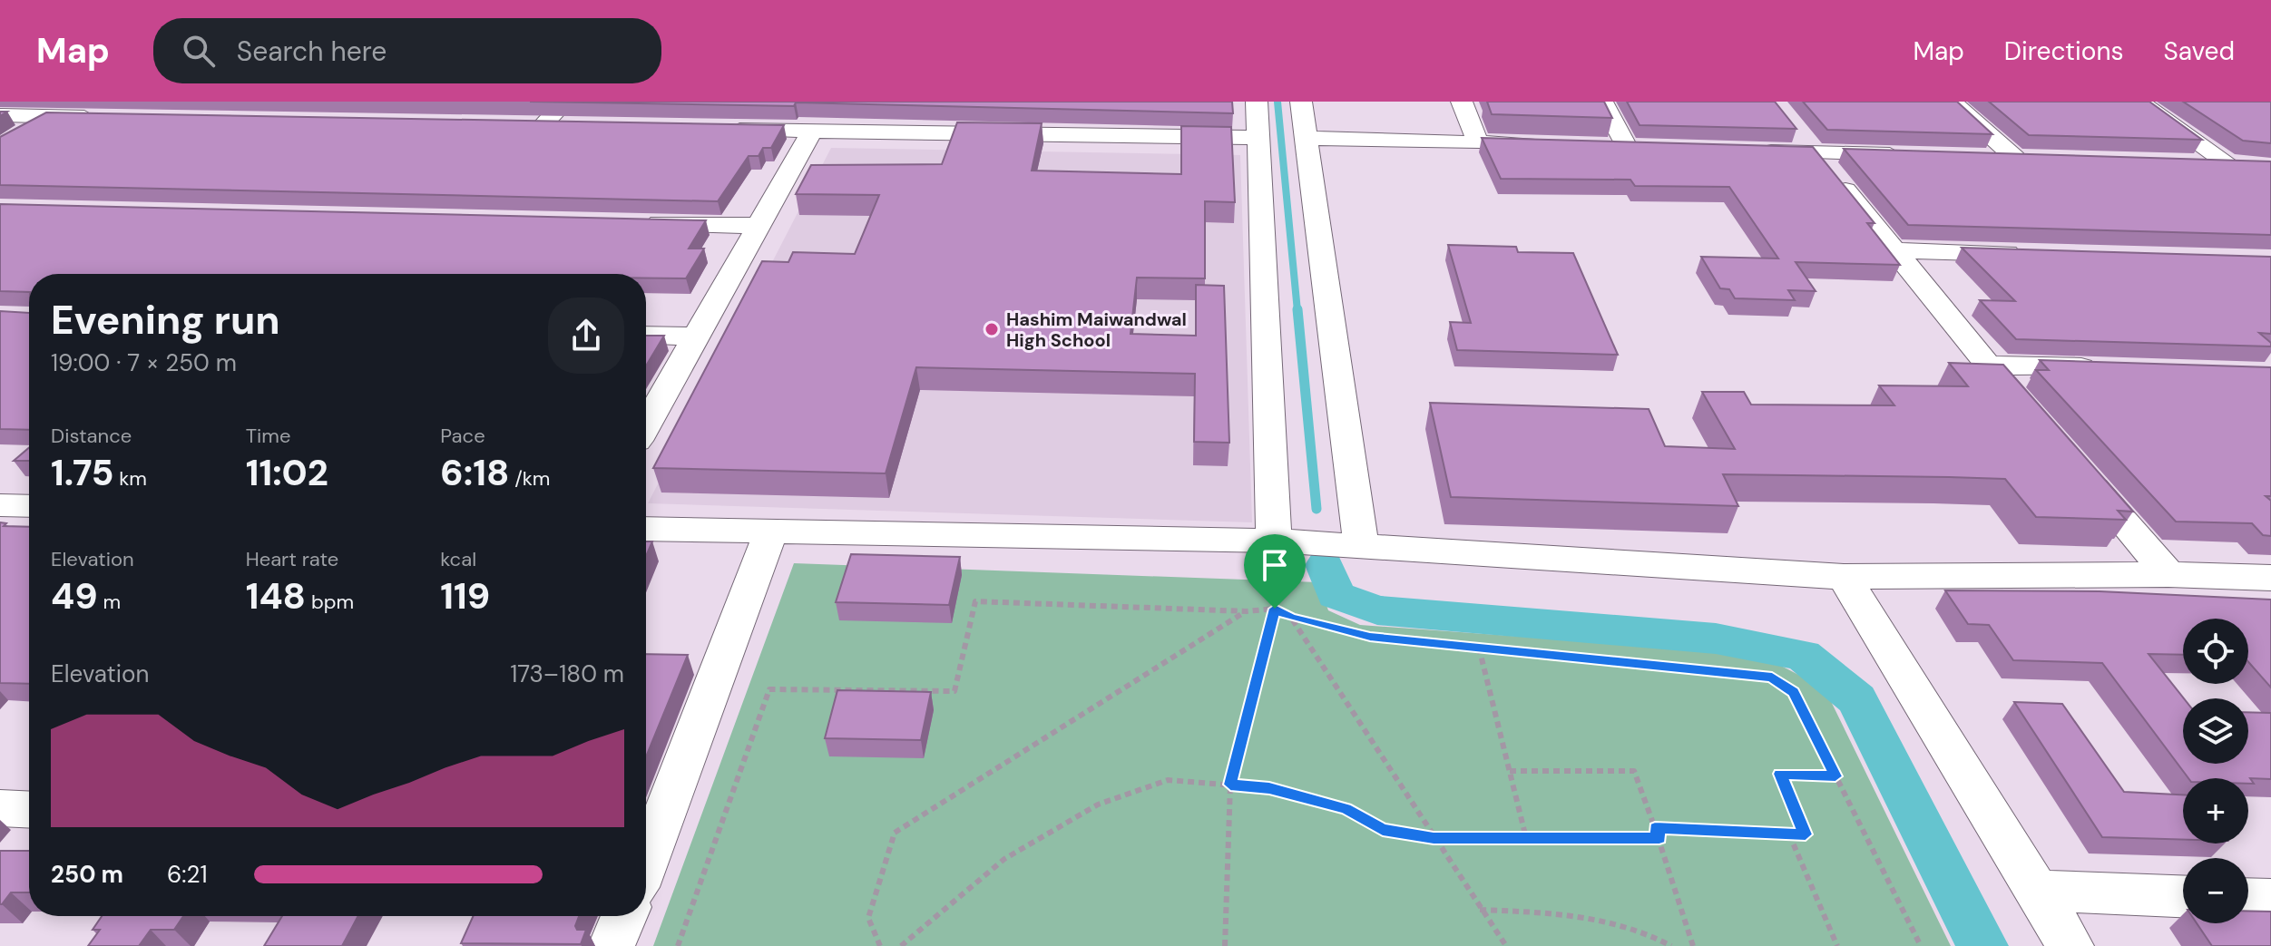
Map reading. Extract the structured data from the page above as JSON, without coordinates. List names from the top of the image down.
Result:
{
  "places": ["Hashim Maiwandwal High School"],
  "page": {
    "header": "Map",
    "search": "Search here",
    "nav": ["Map", "Directions", "Saved"],
    "heading": ["Evening run", "19:00 · 7 × 250 m"],
    "stats": [
      ["Distance", "1.75 km"],
      ["Time", "11:02"],
      ["Pace", "6:18 /km"],
      ["Elevation", "49 m"],
      ["Heart rate", "148 bpm"],
      ["kcal", "119"]
    ],
    "map_buttons": ["+", "−"],
    "chart": ["Elevation", "173–180 m"],
    "list": [
      {
        "name": "250 m",
        "note": "6:21"
      }
    ]
  }
}
